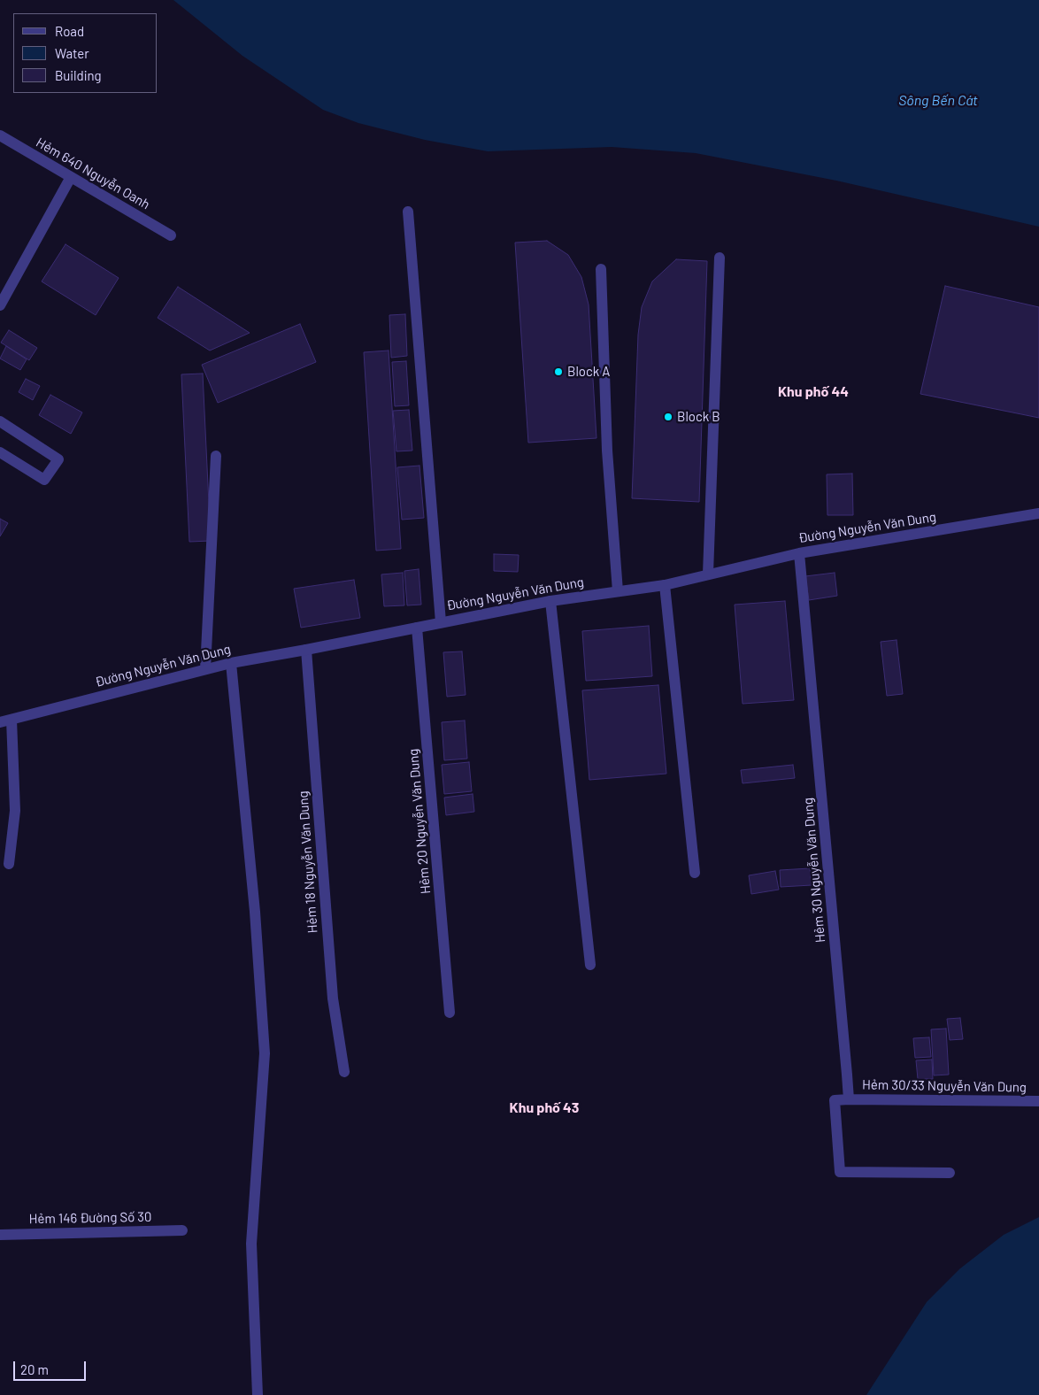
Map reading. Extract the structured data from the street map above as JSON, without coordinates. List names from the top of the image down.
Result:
{
  "streets": {
    "street": [
      "Hẻm 640 Nguyễn Oanh",
      "Đường Nguyễn Văn Dung",
      "Hẻm 20 Nguyễn Văn Dung",
      "Hẻm 18 Nguyễn Văn Dung",
      "Hẻm 30 Nguyễn Văn Dung",
      "Hẻm 30/33 Nguyễn Văn Dung",
      "Hẻm 146 Đường Số 30"
    ]
  },
  "crossings": [
    ["Đường Nguyễn Văn Dung", "Hẻm 20 Nguyễn Văn Dung"],
    ["Đường Nguyễn Văn Dung", "Hẻm 18 Nguyễn Văn Dung"],
    ["Đường Nguyễn Văn Dung", "Hẻm 30 Nguyễn Văn Dung"],
    ["Hẻm 30 Nguyễn Văn Dung", "Hẻm 30/33 Nguyễn Văn Dung"]
  ],
  "districts": ["Khu phố 44", "Khu phố 43"],
  "water": ["Sông Bến Cát"],
  "places": ["Block A", "Block B"],
  "legend": ["Road", "Water", "Building"],
  "scale_bar": "20 m"
}
